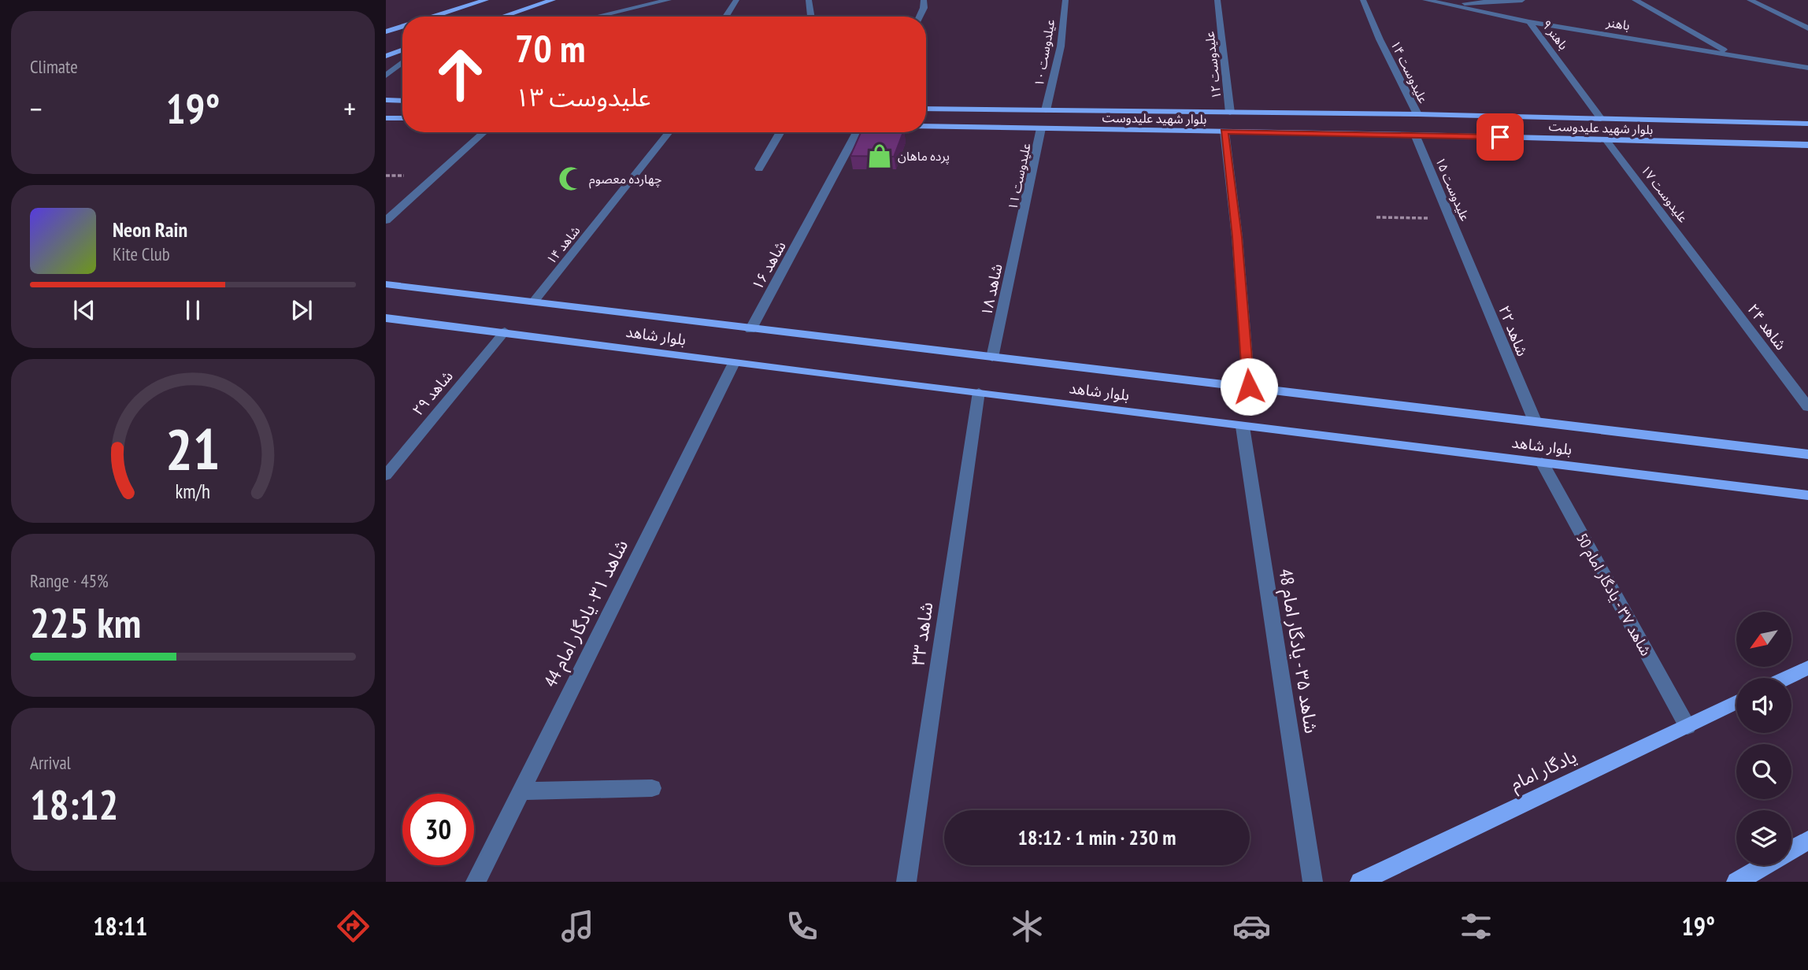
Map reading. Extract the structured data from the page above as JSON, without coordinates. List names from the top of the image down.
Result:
{
  "streets": {
    "main road": ["بلوار شهید علیدوست", "بلوار شاهد", "یادگار امام"],
    "street": [
      "باهنر",
      "باهنر ۹",
      "عیلدوست ۱۰",
      "علیدوست ۱۲",
      "علیدوست ۱۴",
      "علیدوست ۱۱",
      "علیدوست ۱۵",
      "علیدوست ۱۷",
      "شاهد ۱۴",
      "شاهد ۱۶",
      "شاهد ۱۸",
      "شاهد ۲۴",
      "شاهد ۲۲",
      "شاهد ۲۹",
      "شاهد ۳۷ - یادگار امام 50",
      "شاهد ۳۱- یادگار امام 44",
      "شاهد ۳۳",
      "شاهد ۳۵ - یادگار امام 48"
    ]
  },
  "crossings": [
    ["باهنر", "باهنر ۹"],
    ["باهنر ۹", "بلوار شهید علیدوست"],
    ["عیلدوست ۱۰", "بلوار شهید علیدوست"],
    ["علیدوست ۱۲", "بلوار شهید علیدوست"],
    ["علیدوست ۱۴", "بلوار شهید علیدوست"],
    ["بلوار شهید علیدوست", "علیدوست ۱۱"],
    ["بلوار شهید علیدوست", "علیدوست ۱۵"],
    ["بلوار شهید علیدوست", "علیدوست ۱۷"],
    ["علیدوست ۱۱", "شاهد ۱۸"],
    ["علیدوست ۱۵", "شاهد ۲۲"],
    ["علیدوست ۱۷", "شاهد ۲۴"],
    ["شاهد ۱۴", "بلوار شاهد"],
    ["شاهد ۱۶", "بلوار شاهد"],
    ["شاهد ۱۸", "بلوار شاهد"],
    ["شاهد ۲۲", "بلوار شاهد"],
    ["بلوار شاهد", "شاهد ۲۹"],
    ["بلوار شاهد", "شاهد ۳۷ - یادگار امام 50"],
    ["بلوار شاهد", "شاهد ۳۱- یادگار امام 44"],
    ["بلوار شاهد", "شاهد ۳۳"],
    ["بلوار شاهد", "شاهد ۳۵ - یادگار امام 48"],
    ["شاهد ۳۷ - یادگار امام 50", "یادگار امام"]
  ],
  "places": {
    "shop": ["پرده ماهان"],
    "mosque": ["چهارده معصوم"]
  },
  "north": "bottom left",
  "page": {
    "tile": [
      "Climate",
      ["Range · 45%", "225 km"],
      ["Arrival", "18:12"]
    ],
    "turn": ["70 m", "علیدوست ۱۳"],
    "heat": ["−", "19°", "+"],
    "song": ["Neon Rain", "Kite Club"],
    "limit": "30",
    "trip": "18:12 · 1 min · 230 m",
    "tabs": ["18:11", "19°"],
    "gauge": ["21", "km/h"]
  }
}
